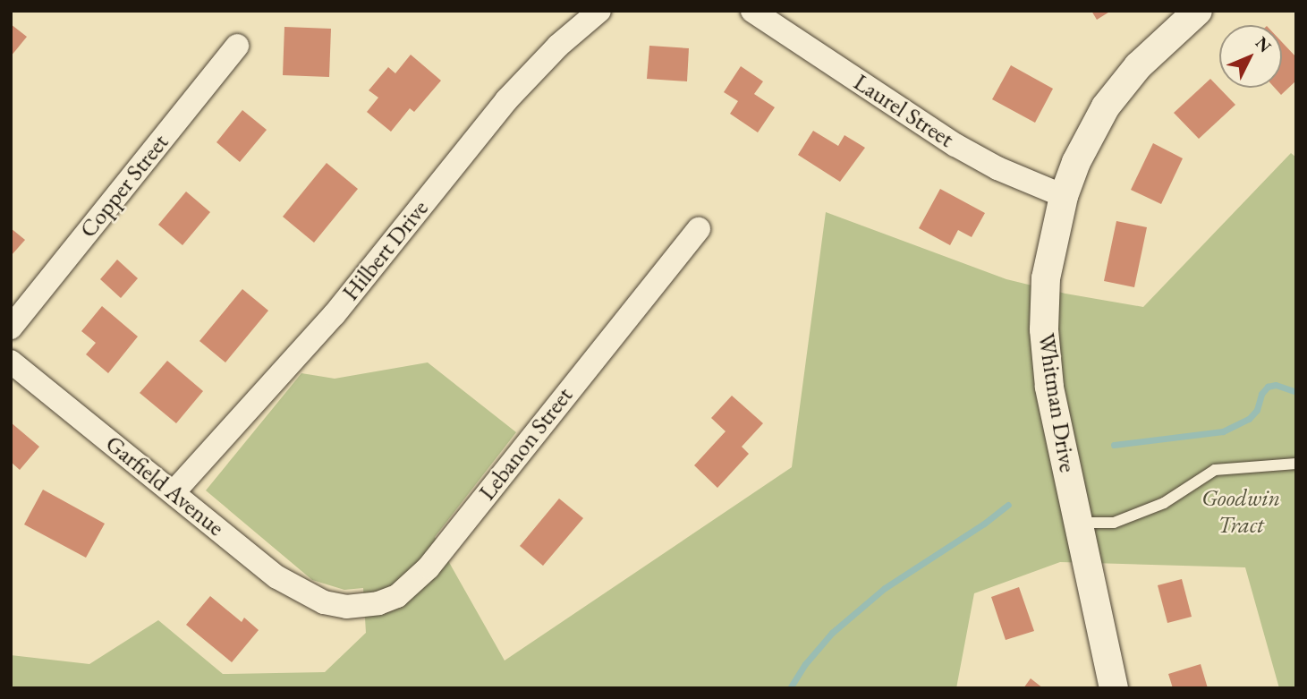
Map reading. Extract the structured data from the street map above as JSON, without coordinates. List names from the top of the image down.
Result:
{
  "streets": {
    "street": [
      "Laurel Street",
      "Copper Street",
      "Hilbert Drive",
      "Whitman Drive",
      "Lebanon Street",
      "Garfield Avenue"
    ]
  },
  "crossings": [
    ["Laurel Street", "Whitman Drive"],
    ["Hilbert Drive", "Garfield Avenue"],
    ["Lebanon Street", "Garfield Avenue"]
  ],
  "parks": ["Goodwin Tract"],
  "north": "top right"
}
